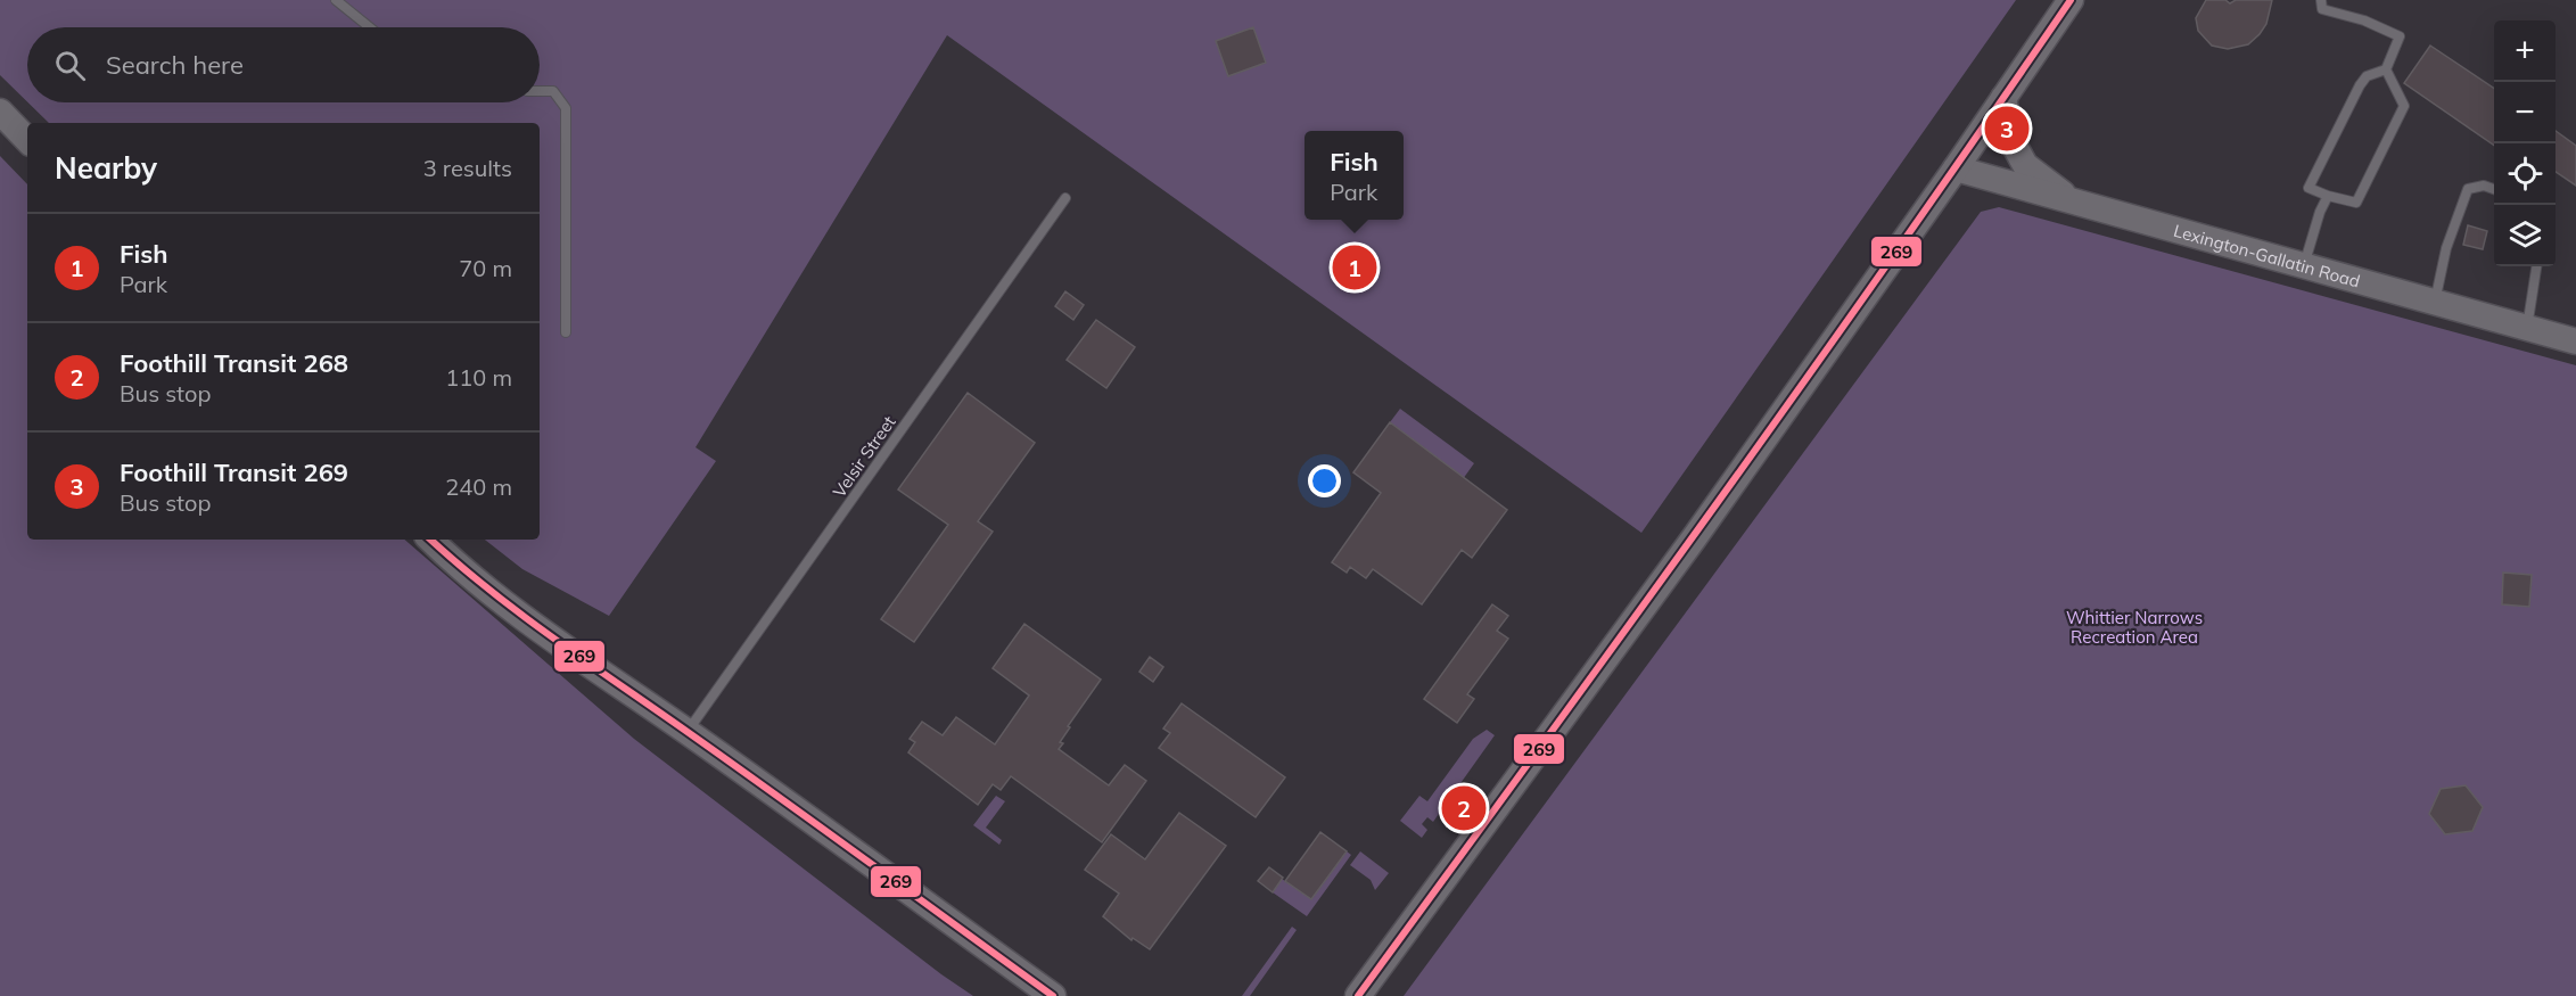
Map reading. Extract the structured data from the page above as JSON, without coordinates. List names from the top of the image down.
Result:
{
  "streets": {
    "main road": ["Lexington-Gallatin Road"],
    "lane": ["Velsir Street"]
  },
  "parks": ["Whittier Narrows Recreation Area"],
  "lines": ["transit line 269"],
  "page": {
    "map_buttons": ["+", "−"],
    "search": "Search here",
    "pins": ["3", "1", "2"],
    "heading": ["Nearby", "3 results"],
    "popup": ["Fish", "Park"],
    "list": [
      {
        "mark": "1",
        "name": "Fish",
        "note": "Park",
        "value": "70 m"
      },
      {
        "mark": "2",
        "name": "Foothill Transit 268",
        "note": "Bus stop",
        "value": "110 m"
      },
      {
        "mark": "3",
        "name": "Foothill Transit 269",
        "note": "Bus stop",
        "value": "240 m"
      }
    ]
  }
}
